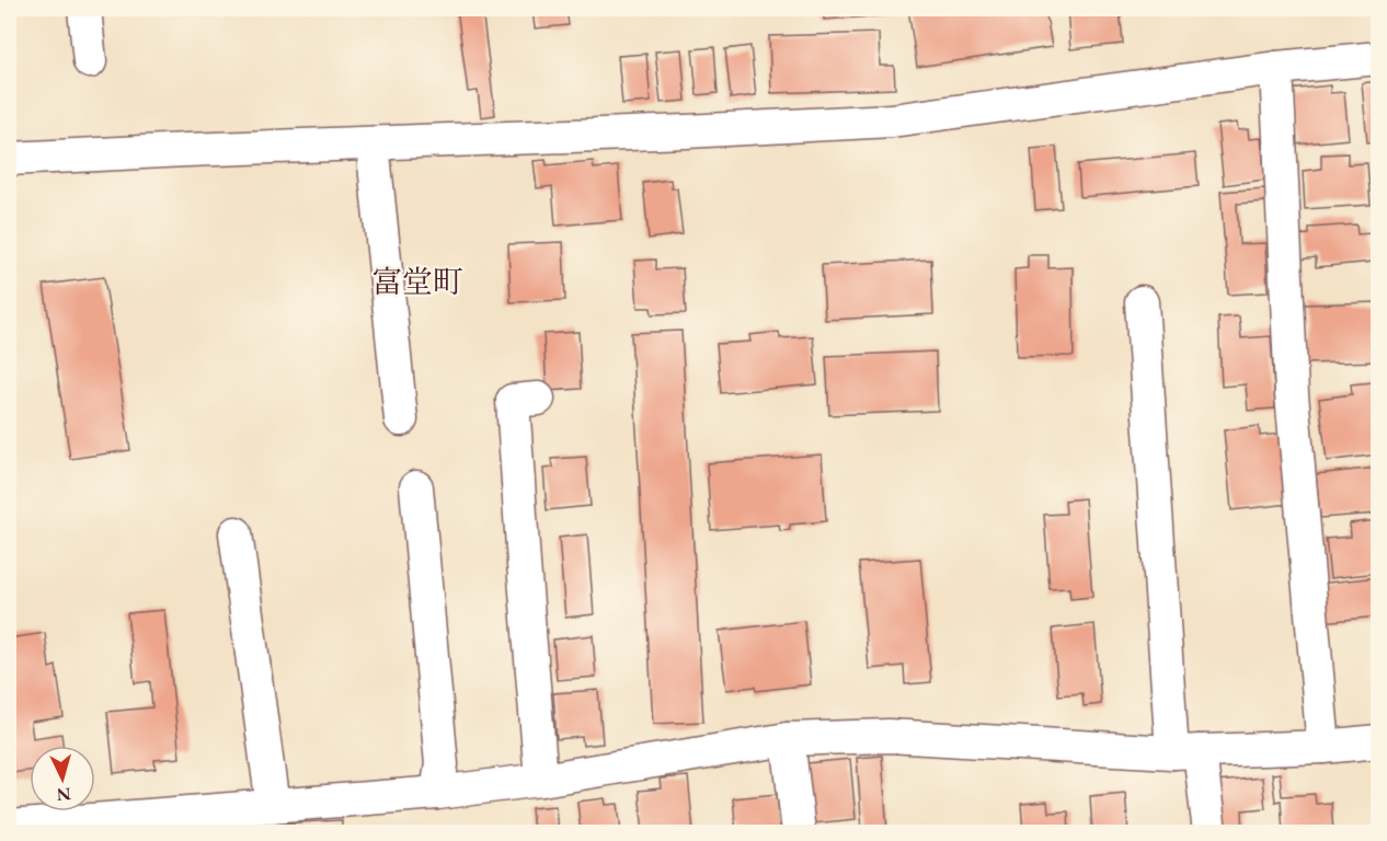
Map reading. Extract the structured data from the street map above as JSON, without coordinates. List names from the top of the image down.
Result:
{
  "districts": ["富堂町"],
  "north": "bottom"
}
